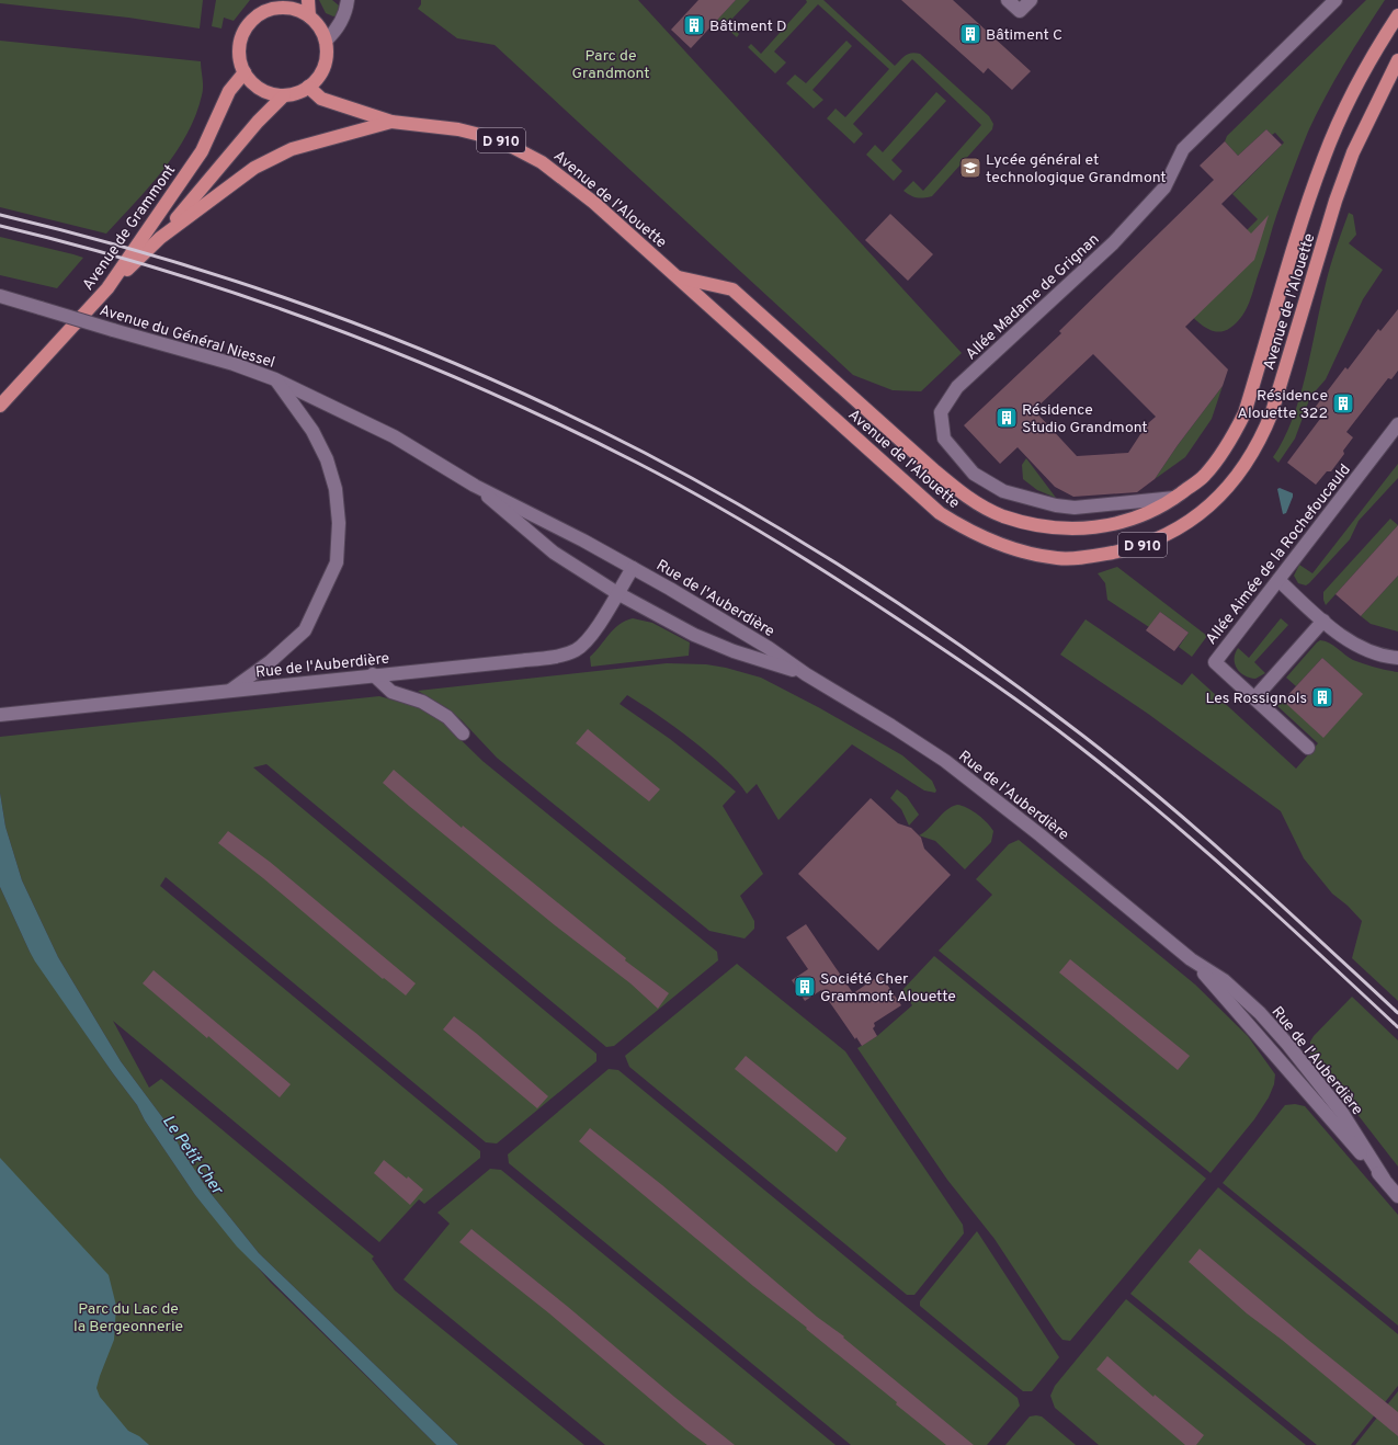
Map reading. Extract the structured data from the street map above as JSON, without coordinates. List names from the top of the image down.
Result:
{
  "streets": {
    "main road": ["D 910", "Avenue de l'Alouette", "Avenue de Grammont"],
    "street": [
      "Allée Madame de Grignan",
      "Avenue du Général Niessel",
      "Allée Aimée de la Rochefoucauld",
      "Rue de l'Auberdière"
    ]
  },
  "crossings": [
    ["D 910", "Avenue de l'Alouette"],
    ["D 910", "Avenue de Grammont"],
    ["Avenue de l'Alouette", "Allée Madame de Grignan"],
    ["Avenue du Général Niessel", "Rue de l'Auberdière"]
  ],
  "water": ["Le Petit Cher"],
  "parks": ["Parc de Grandmont", "Parc du Lac de la Bergeonnerie"],
  "places": {
    "building": [
      "Bâtiment D",
      "Bâtiment C",
      "Résidence Alouette 322",
      "Résidence Studio Grandmont",
      "Les Rossignols",
      "Société Cher Grammont Alouette"
    ],
    "school or university": ["Lycée général et technologique Grandmont"]
  }
}
